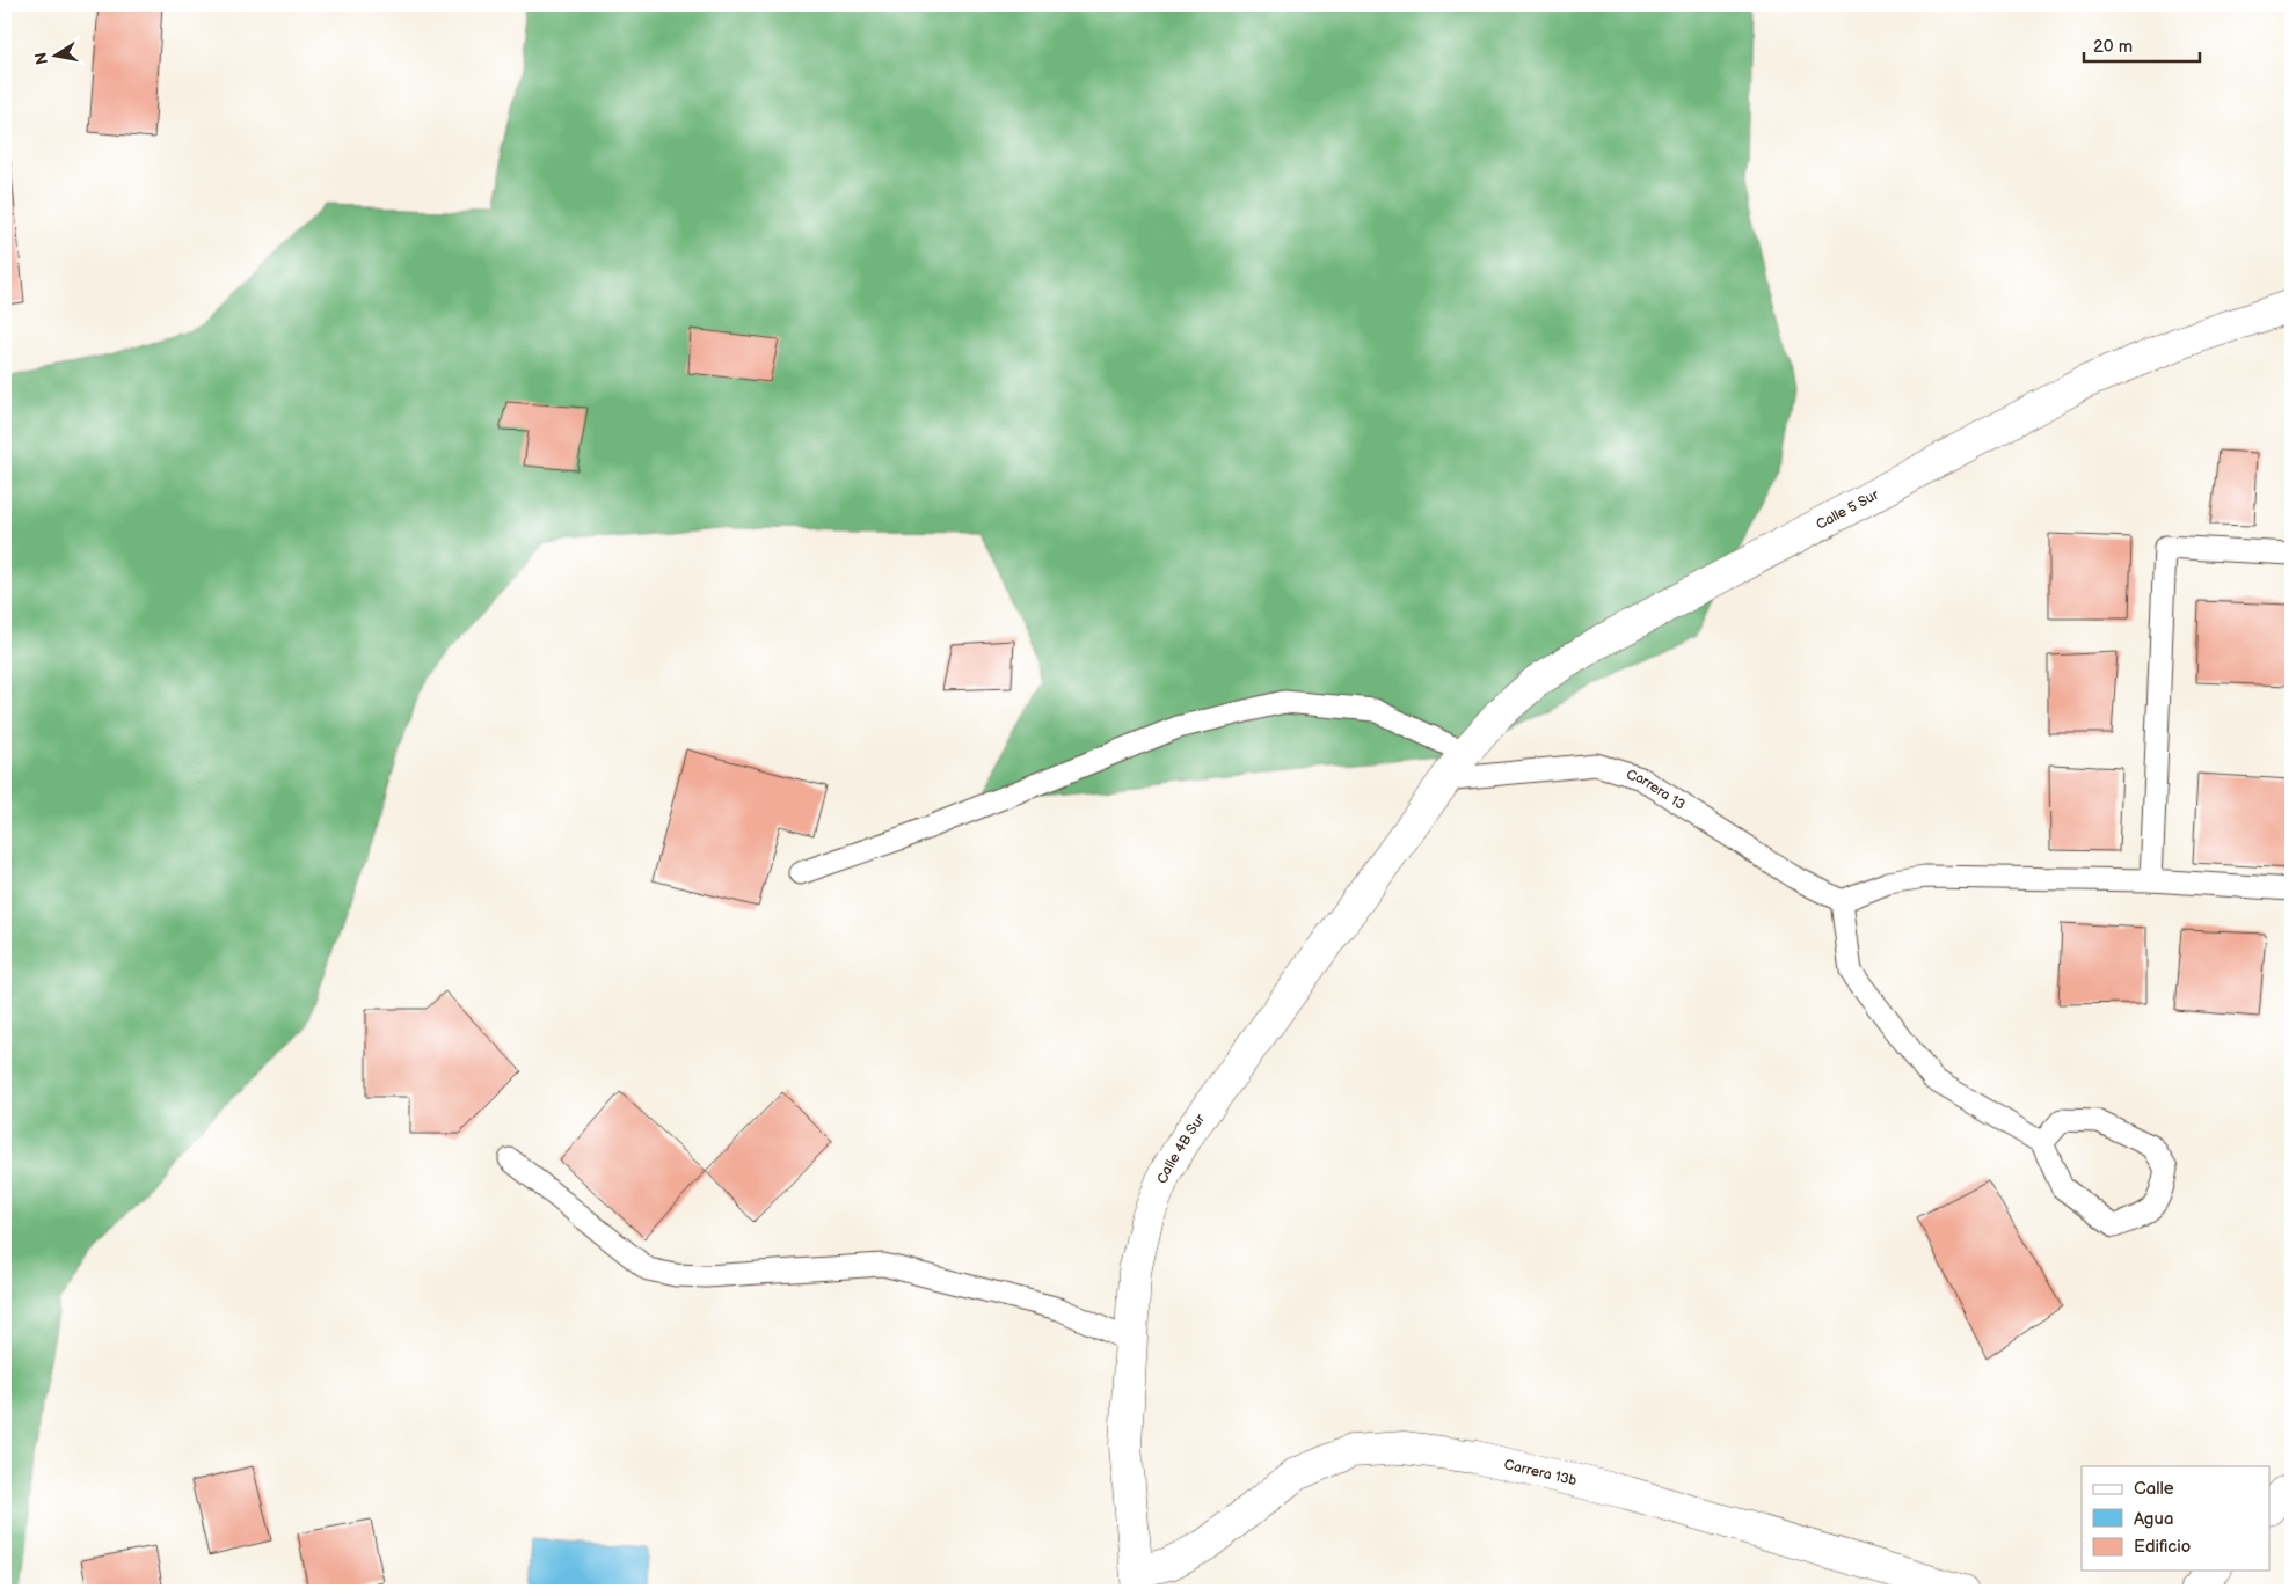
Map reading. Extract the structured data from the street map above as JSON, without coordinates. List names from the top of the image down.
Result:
{
  "streets": {
    "street": ["Calle 5 Sur", "Calle 4B Sur", "Carrera 13b"],
    "lane": ["Carrera 13"]
  },
  "crossings": [
    ["Calle 5 Sur", "Carrera 13"],
    ["Calle 5 Sur", "Calle 4B Sur"],
    ["Carrera 13", "Calle 4B Sur"],
    ["Calle 4B Sur", "Carrera 13b"]
  ],
  "legend": ["Calle", "Agua", "Edificio"],
  "scale_bar": "20 m",
  "north": "left"
}
